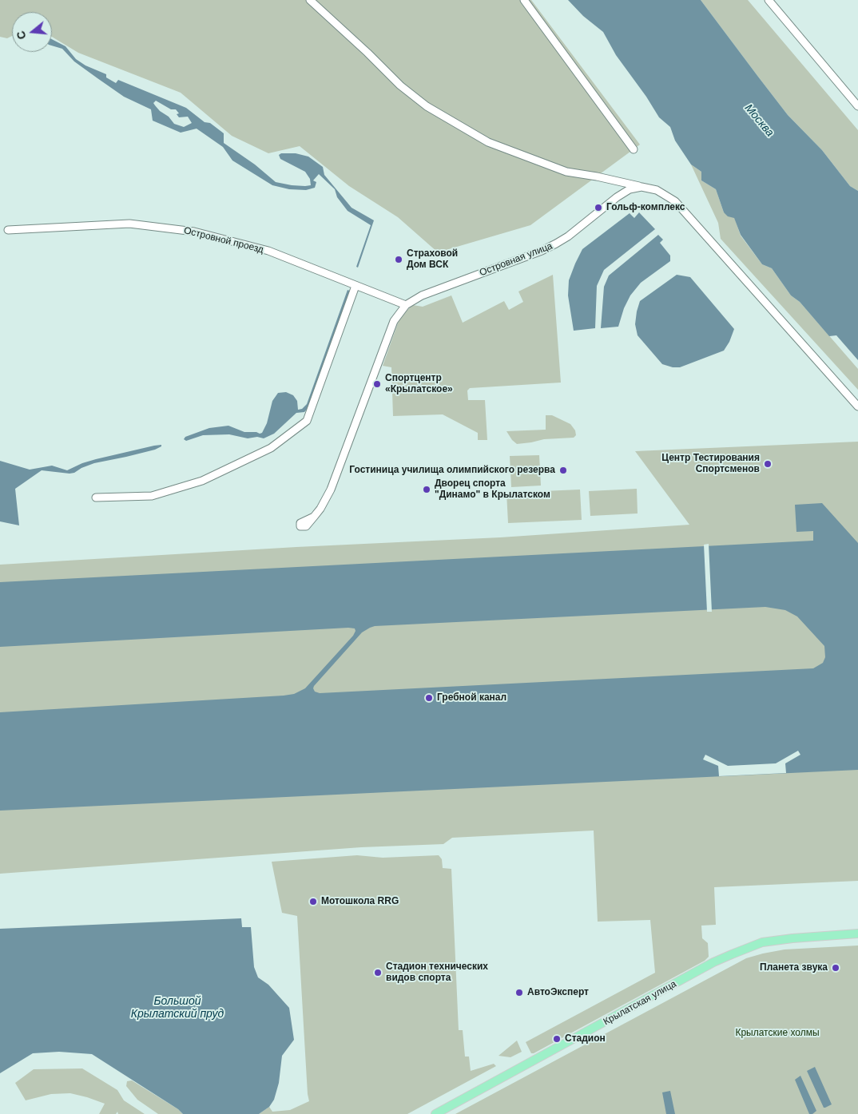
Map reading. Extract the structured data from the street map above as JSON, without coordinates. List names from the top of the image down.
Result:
{
  "streets": {
    "main road": ["Крылатская улица"],
    "street": ["Островной проезд", "Островная улица"]
  },
  "crossings": [
    ["Островной проезд", "Островная улица"]
  ],
  "water": ["Москва", "Большой Крылатский пруд"],
  "parks": ["Крылатские холмы"],
  "places": [
    "Гольф-комплекс",
    "Страховой Дом ВСК",
    "Спортцентр «Крылатское»",
    "Центр Тестирования Спортсменов",
    "Гостиница училища олимпийского резерва",
    "Дворец спорта \"Динамо\" в Крылатском",
    "Гребной канал",
    "Мотошкола RRG",
    "Планета звука",
    "Стадион технических видов спорта",
    "АвтоЭксперт",
    "Стадион"
  ],
  "north": "left"
}
